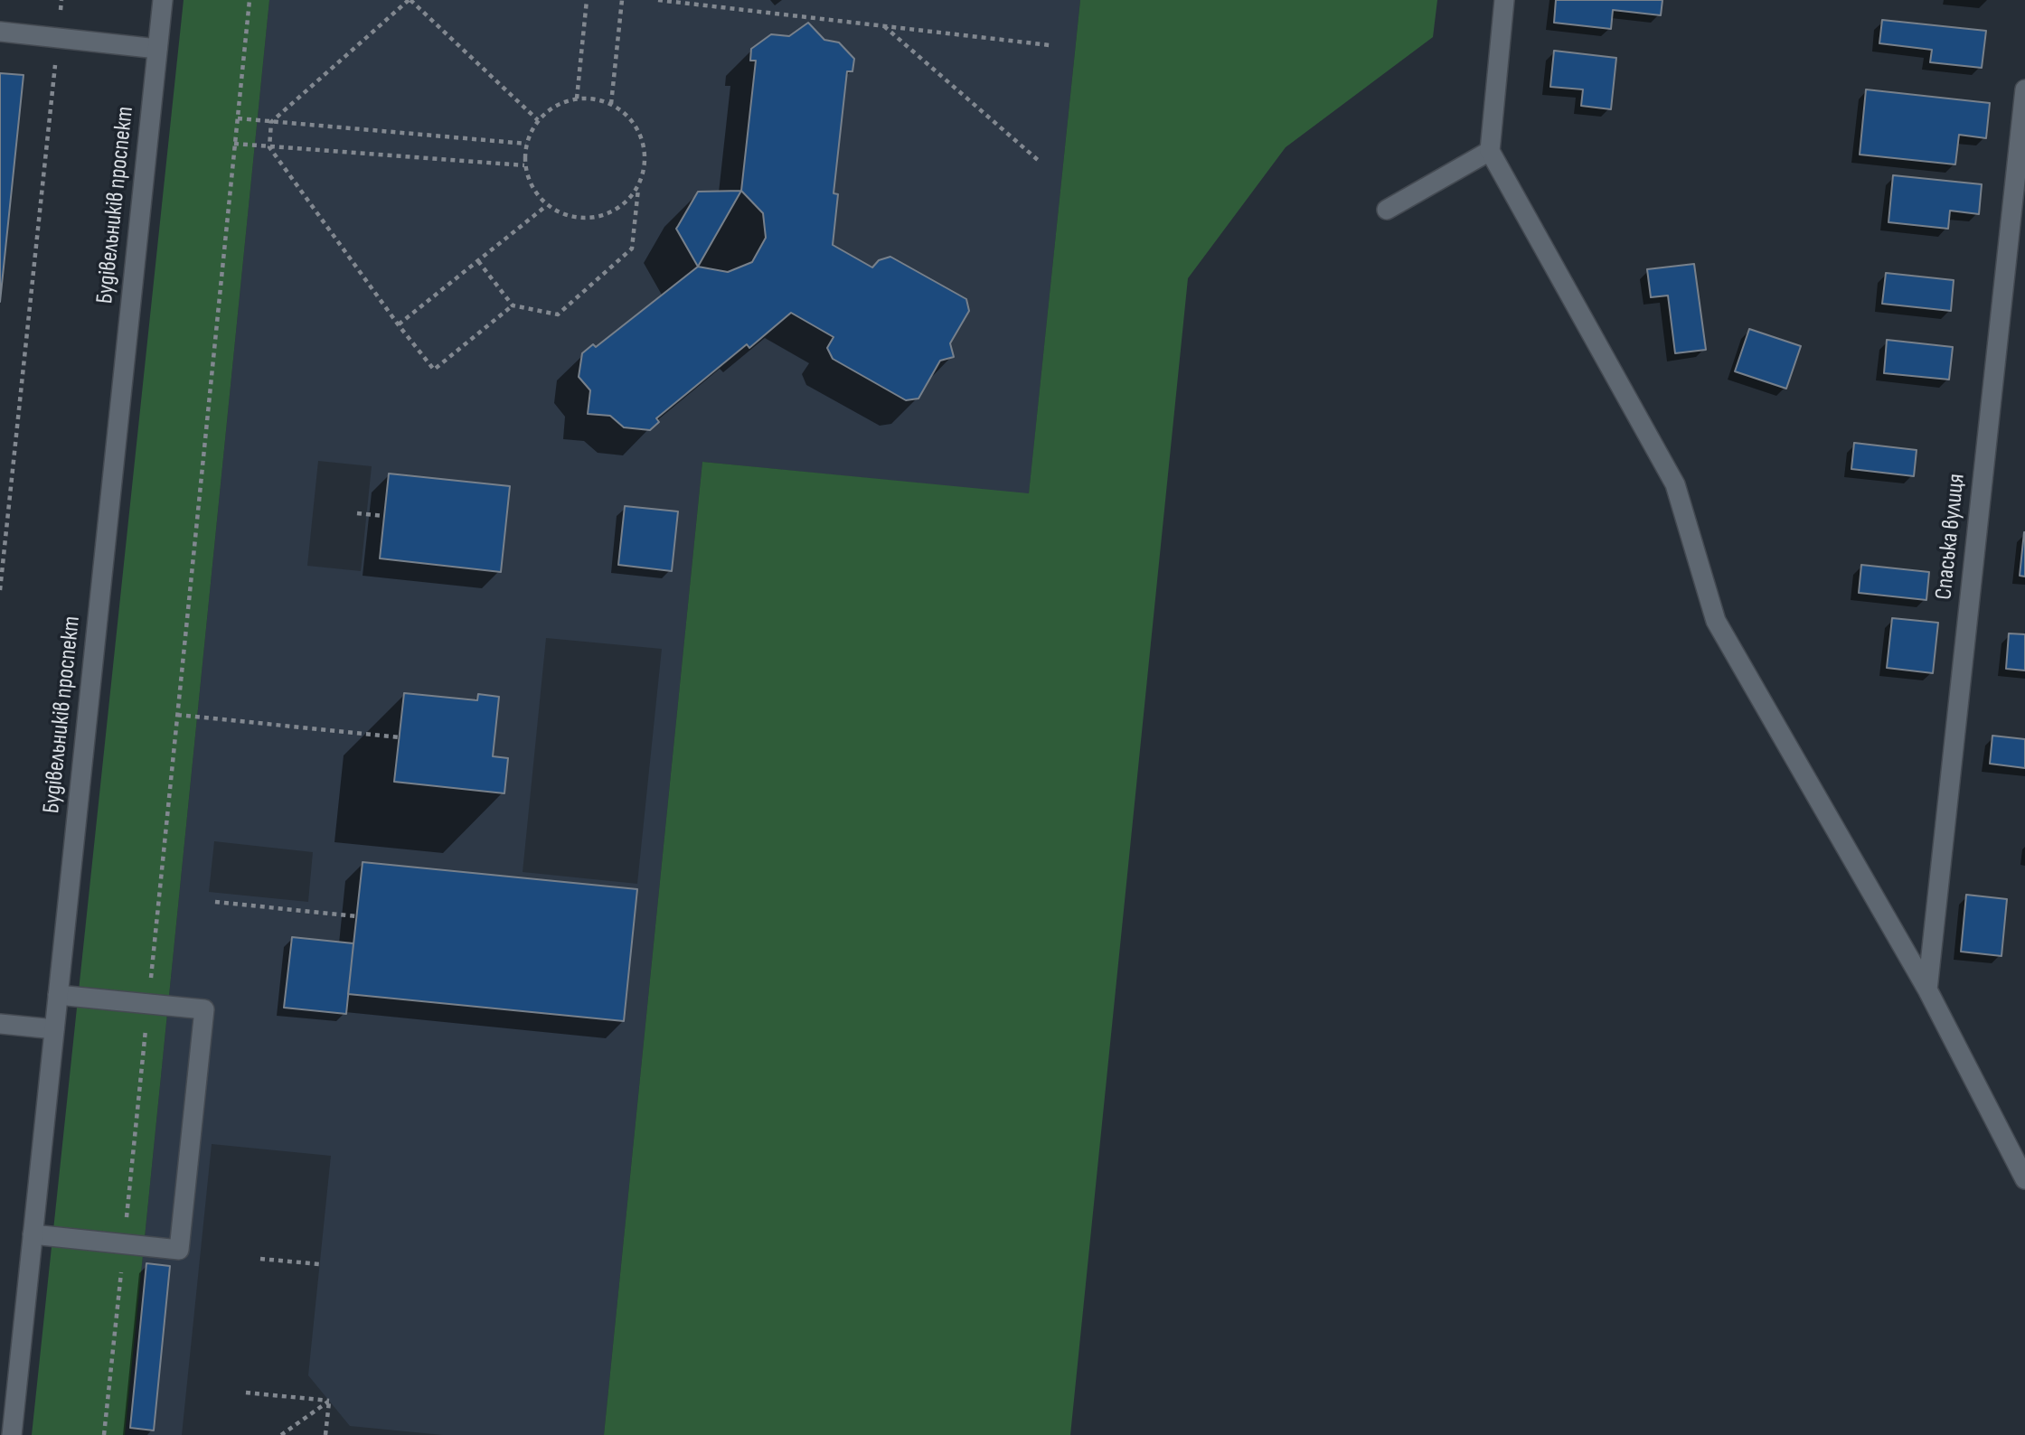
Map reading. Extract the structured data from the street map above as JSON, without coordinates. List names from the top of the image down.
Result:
{
  "streets": {
    "street": ["Будівельників проспект", "Спаська вулиця"]
  }
}
